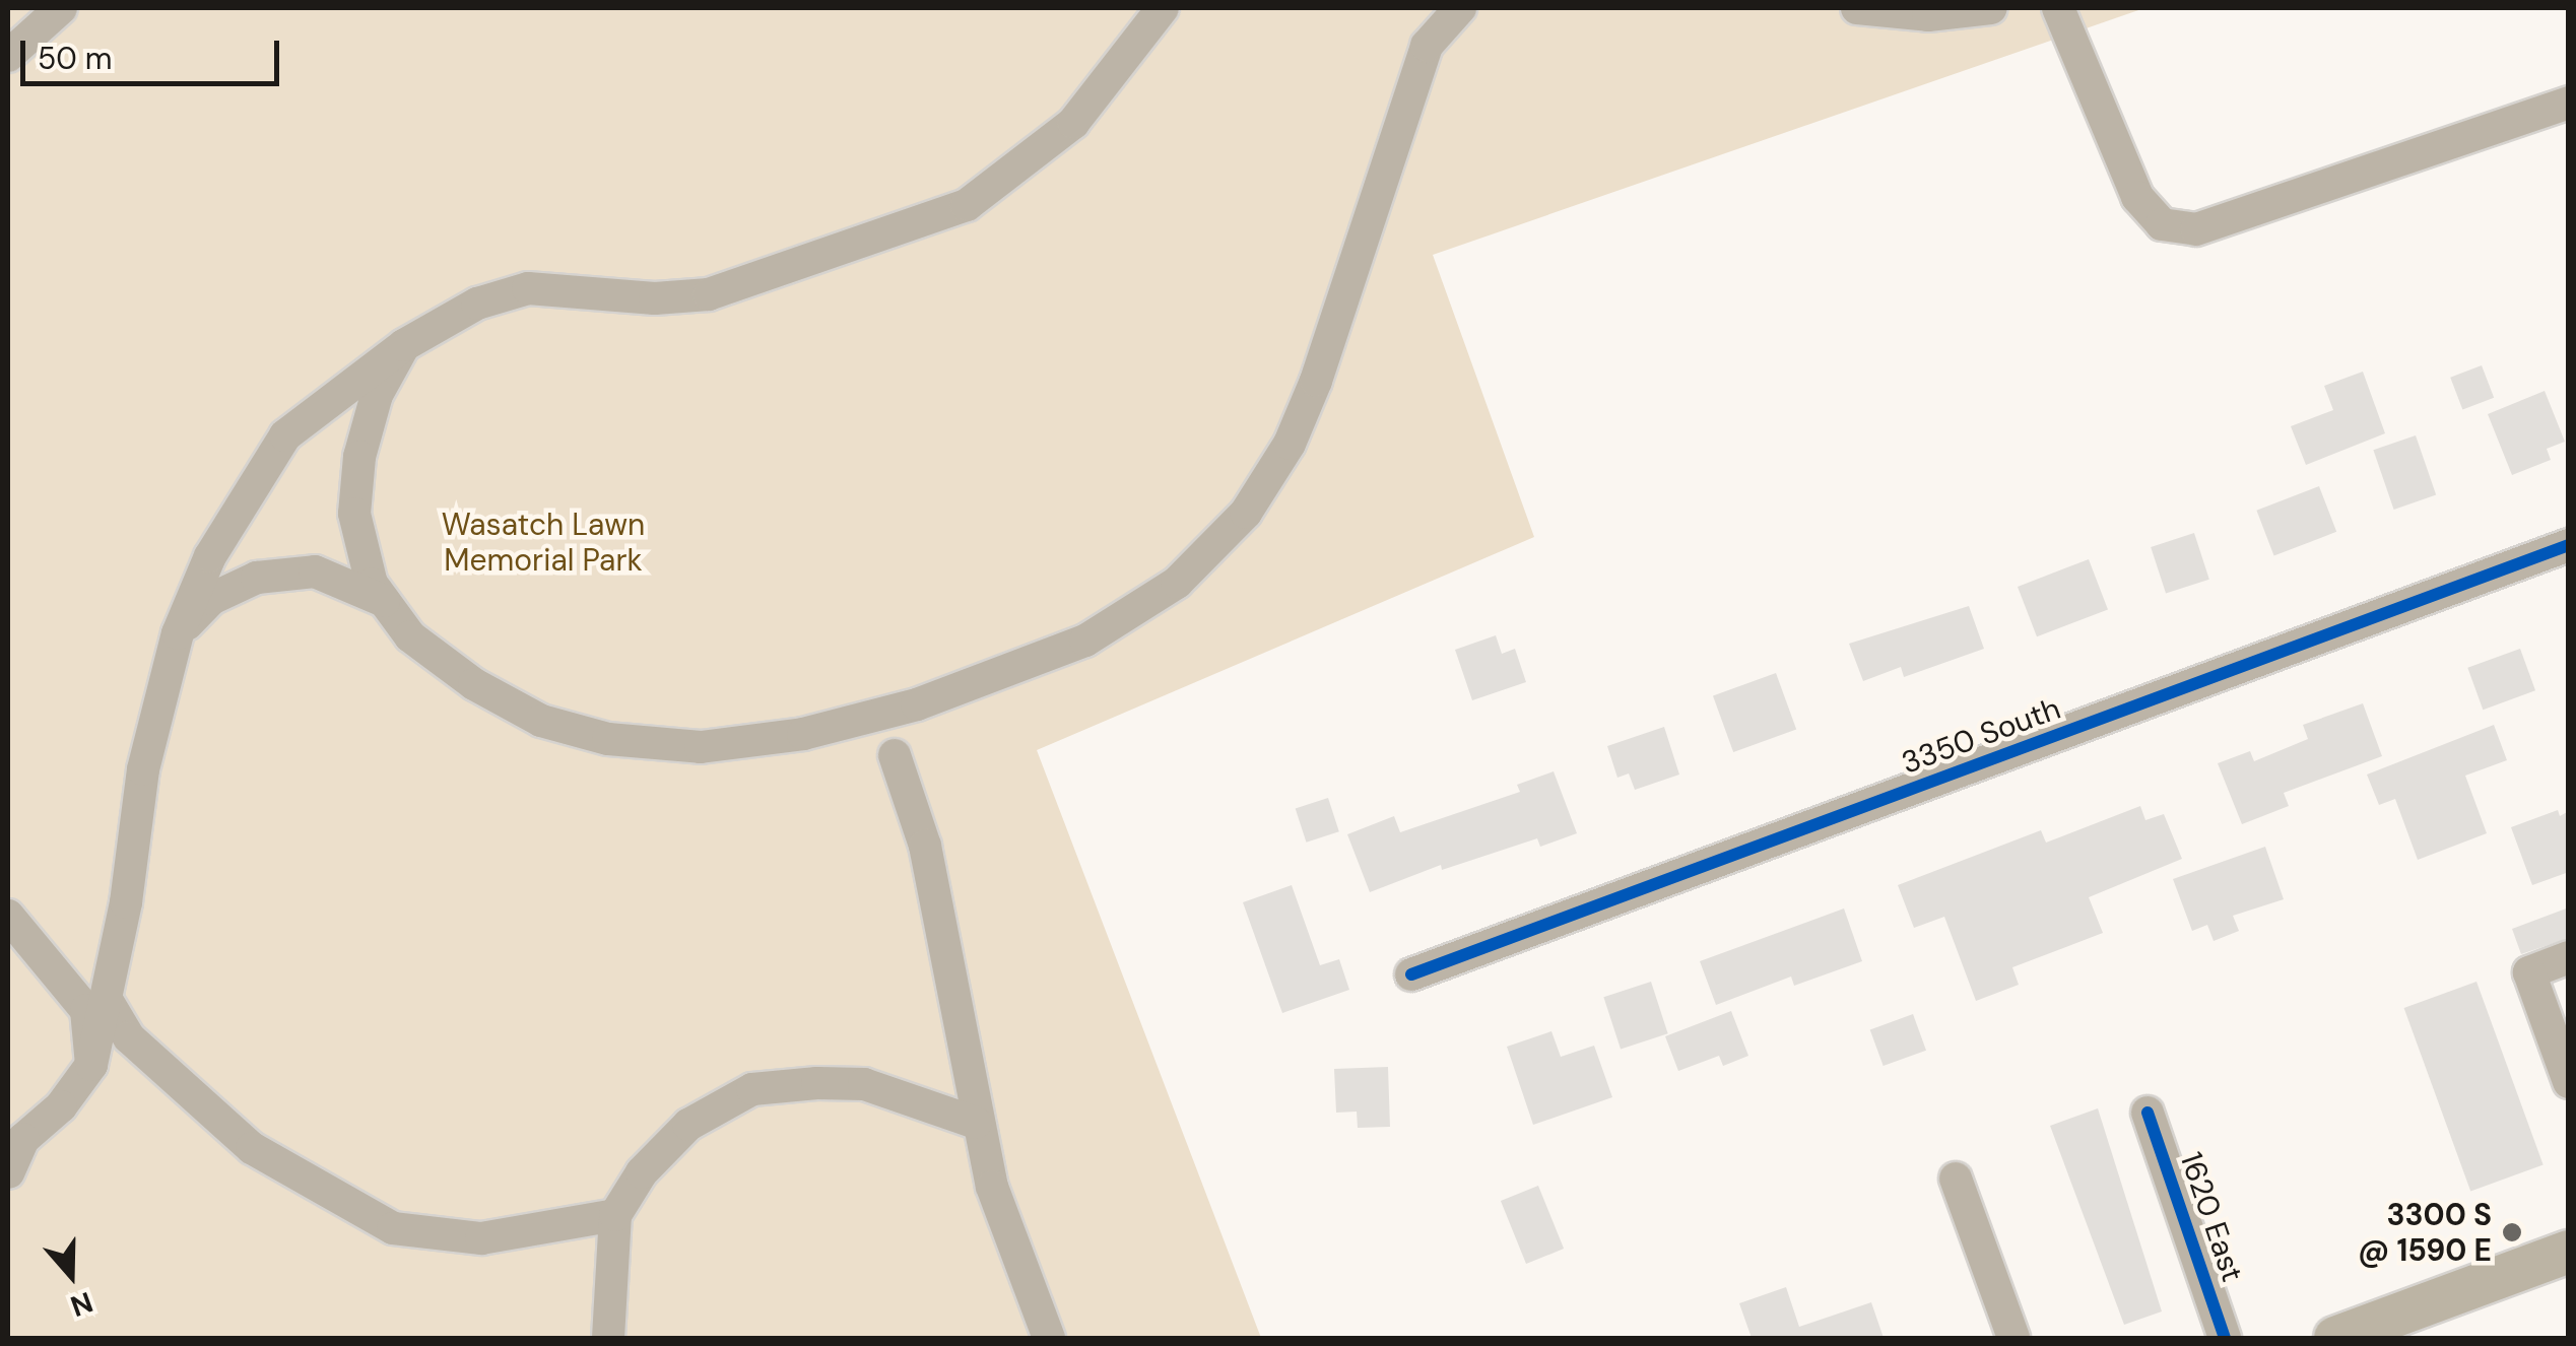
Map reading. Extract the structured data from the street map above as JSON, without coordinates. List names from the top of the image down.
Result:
{
  "streets": {
    "street": ["3350 South", "1620 East"]
  },
  "parks": ["Wasatch Lawn Memorial Park"],
  "places": ["3300 S @ 1590 E"],
  "scale_bar": "50 m",
  "north": "bottom"
}
